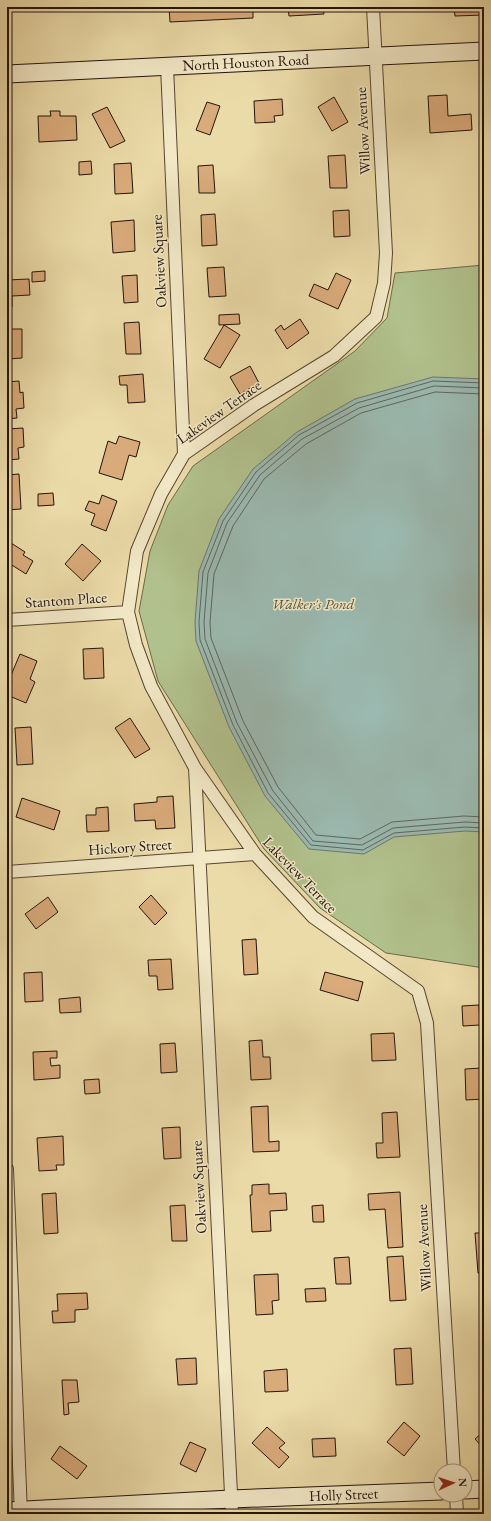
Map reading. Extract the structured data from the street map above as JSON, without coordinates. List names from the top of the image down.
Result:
{
  "streets": {
    "street": [
      "North Houston Road",
      "Willow Avenue",
      "Oakview Square",
      "Lakeview Terrace",
      "Stantom Place",
      "Hickory Street",
      "Holly Street"
    ]
  },
  "crossings": [
    ["North Houston Road", "Willow Avenue"],
    ["North Houston Road", "Oakview Square"],
    ["Willow Avenue", "Lakeview Terrace"],
    ["Oakview Square", "Lakeview Terrace"],
    ["Oakview Square", "Hickory Street"],
    ["Oakview Square", "Holly Street"],
    ["Lakeview Terrace", "Stantom Place"],
    ["Lakeview Terrace", "Hickory Street"]
  ],
  "parks": ["Walker's Pond"],
  "north": "right"
}
